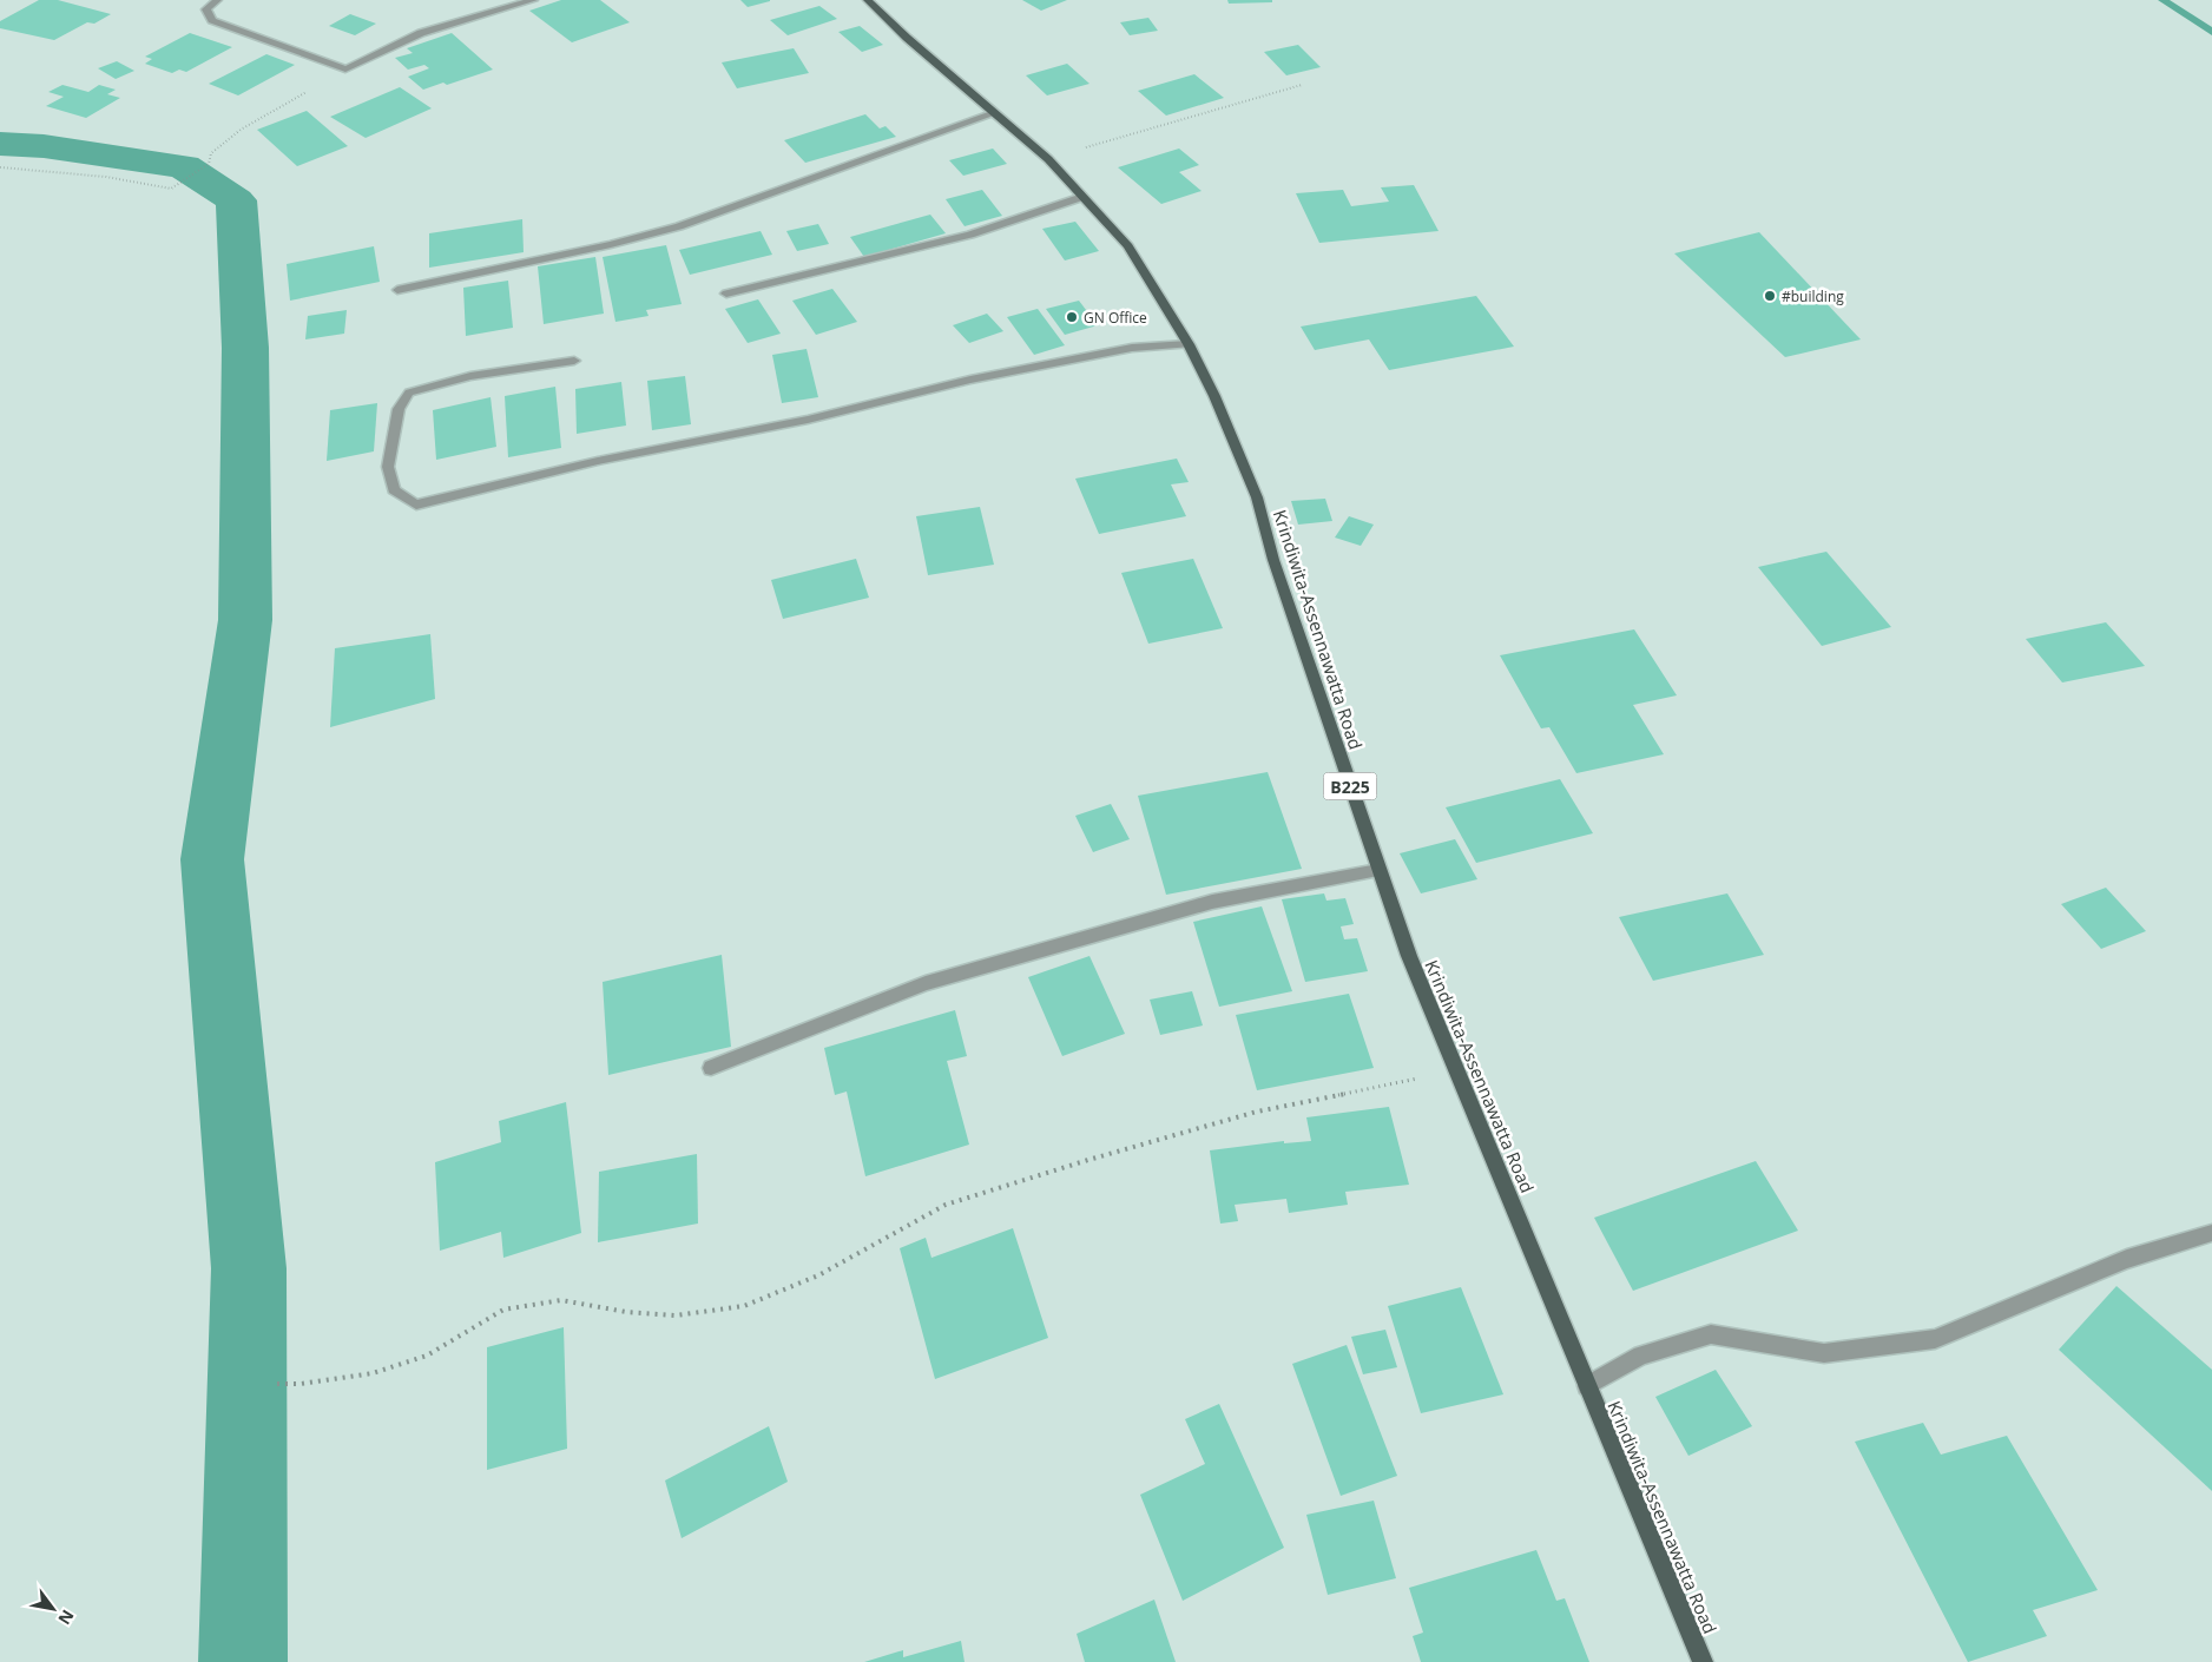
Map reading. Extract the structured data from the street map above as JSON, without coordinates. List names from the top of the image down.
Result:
{
  "streets": {
    "main road": ["Krindiwita-Assennawatta Road", "B225"]
  },
  "places": ["#building", "GN Office"],
  "north": "bottom right"
}
